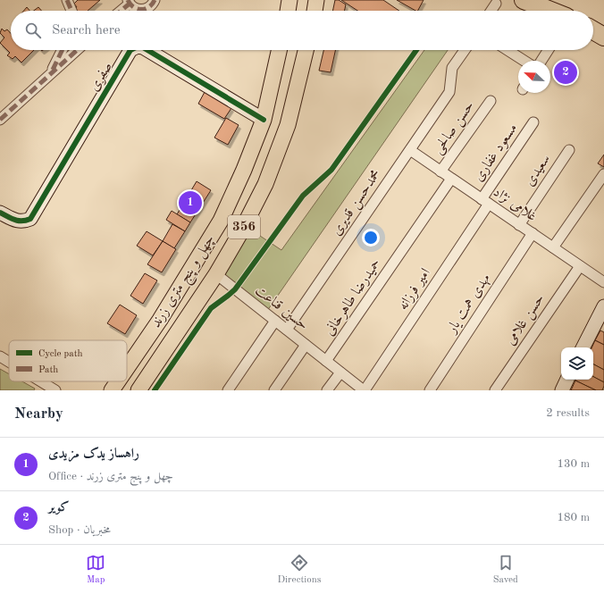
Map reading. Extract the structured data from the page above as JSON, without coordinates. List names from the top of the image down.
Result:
{
  "streets": {
    "main road": ["356", "چهل و پنج متری زرند"],
    "street": [
      "صفری",
      "حسن صالحی",
      "مسعود غفاری",
      "سعيدی",
      "محمدحسن قدیری",
      "غلامی نژاد",
      "امیر فرزانه",
      "حمیدرضا طاهرخانی",
      "مهدی همت یار",
      "حسین قناعت",
      "حسن غلامی"
    ]
  },
  "crossings": [
    ["صفری", "چهل و پنج متری زرند"],
    ["حسن صالحی", "غلامی نژاد"],
    ["مسعود غفاری", "غلامی نژاد"],
    ["مسعود غفاری", "امیر فرزانه"],
    ["سعيدی", "غلامی نژاد"],
    ["محمدحسن قدیری", "غلامی نژاد"],
    ["محمدحسن قدیری", "حسین قناعت"],
    ["غلامی نژاد", "امیر فرزانه"],
    ["غلامی نژاد", "حمیدرضا طاهرخانی"],
    ["غلامی نژاد", "مهدی همت یار"],
    ["غلامی نژاد", "حسن غلامی"],
    ["چهل و پنج متری زرند", "حسین قناعت"],
    ["امیر فرزانه", "حسین قناعت"],
    ["حمیدرضا طاهرخانی", "حسین قناعت"]
  ],
  "legend": ["Cycle path", "Path"],
  "north": "top left",
  "page": {
    "search": "Search here",
    "pins": ["2", "1"],
    "heading": ["Nearby", "2 results"],
    "list": [
      {
        "mark": "1",
        "name": "راهساز یدک مزیدی",
        "note": "Office · چهل و پنج متری زرند",
        "value": "130 m"
      },
      {
        "mark": "2",
        "name": "کویر",
        "note": "Shop · مخبریان",
        "value": "180 m"
      }
    ],
    "nav": ["Map", "Directions", "Saved"]
  }
}
